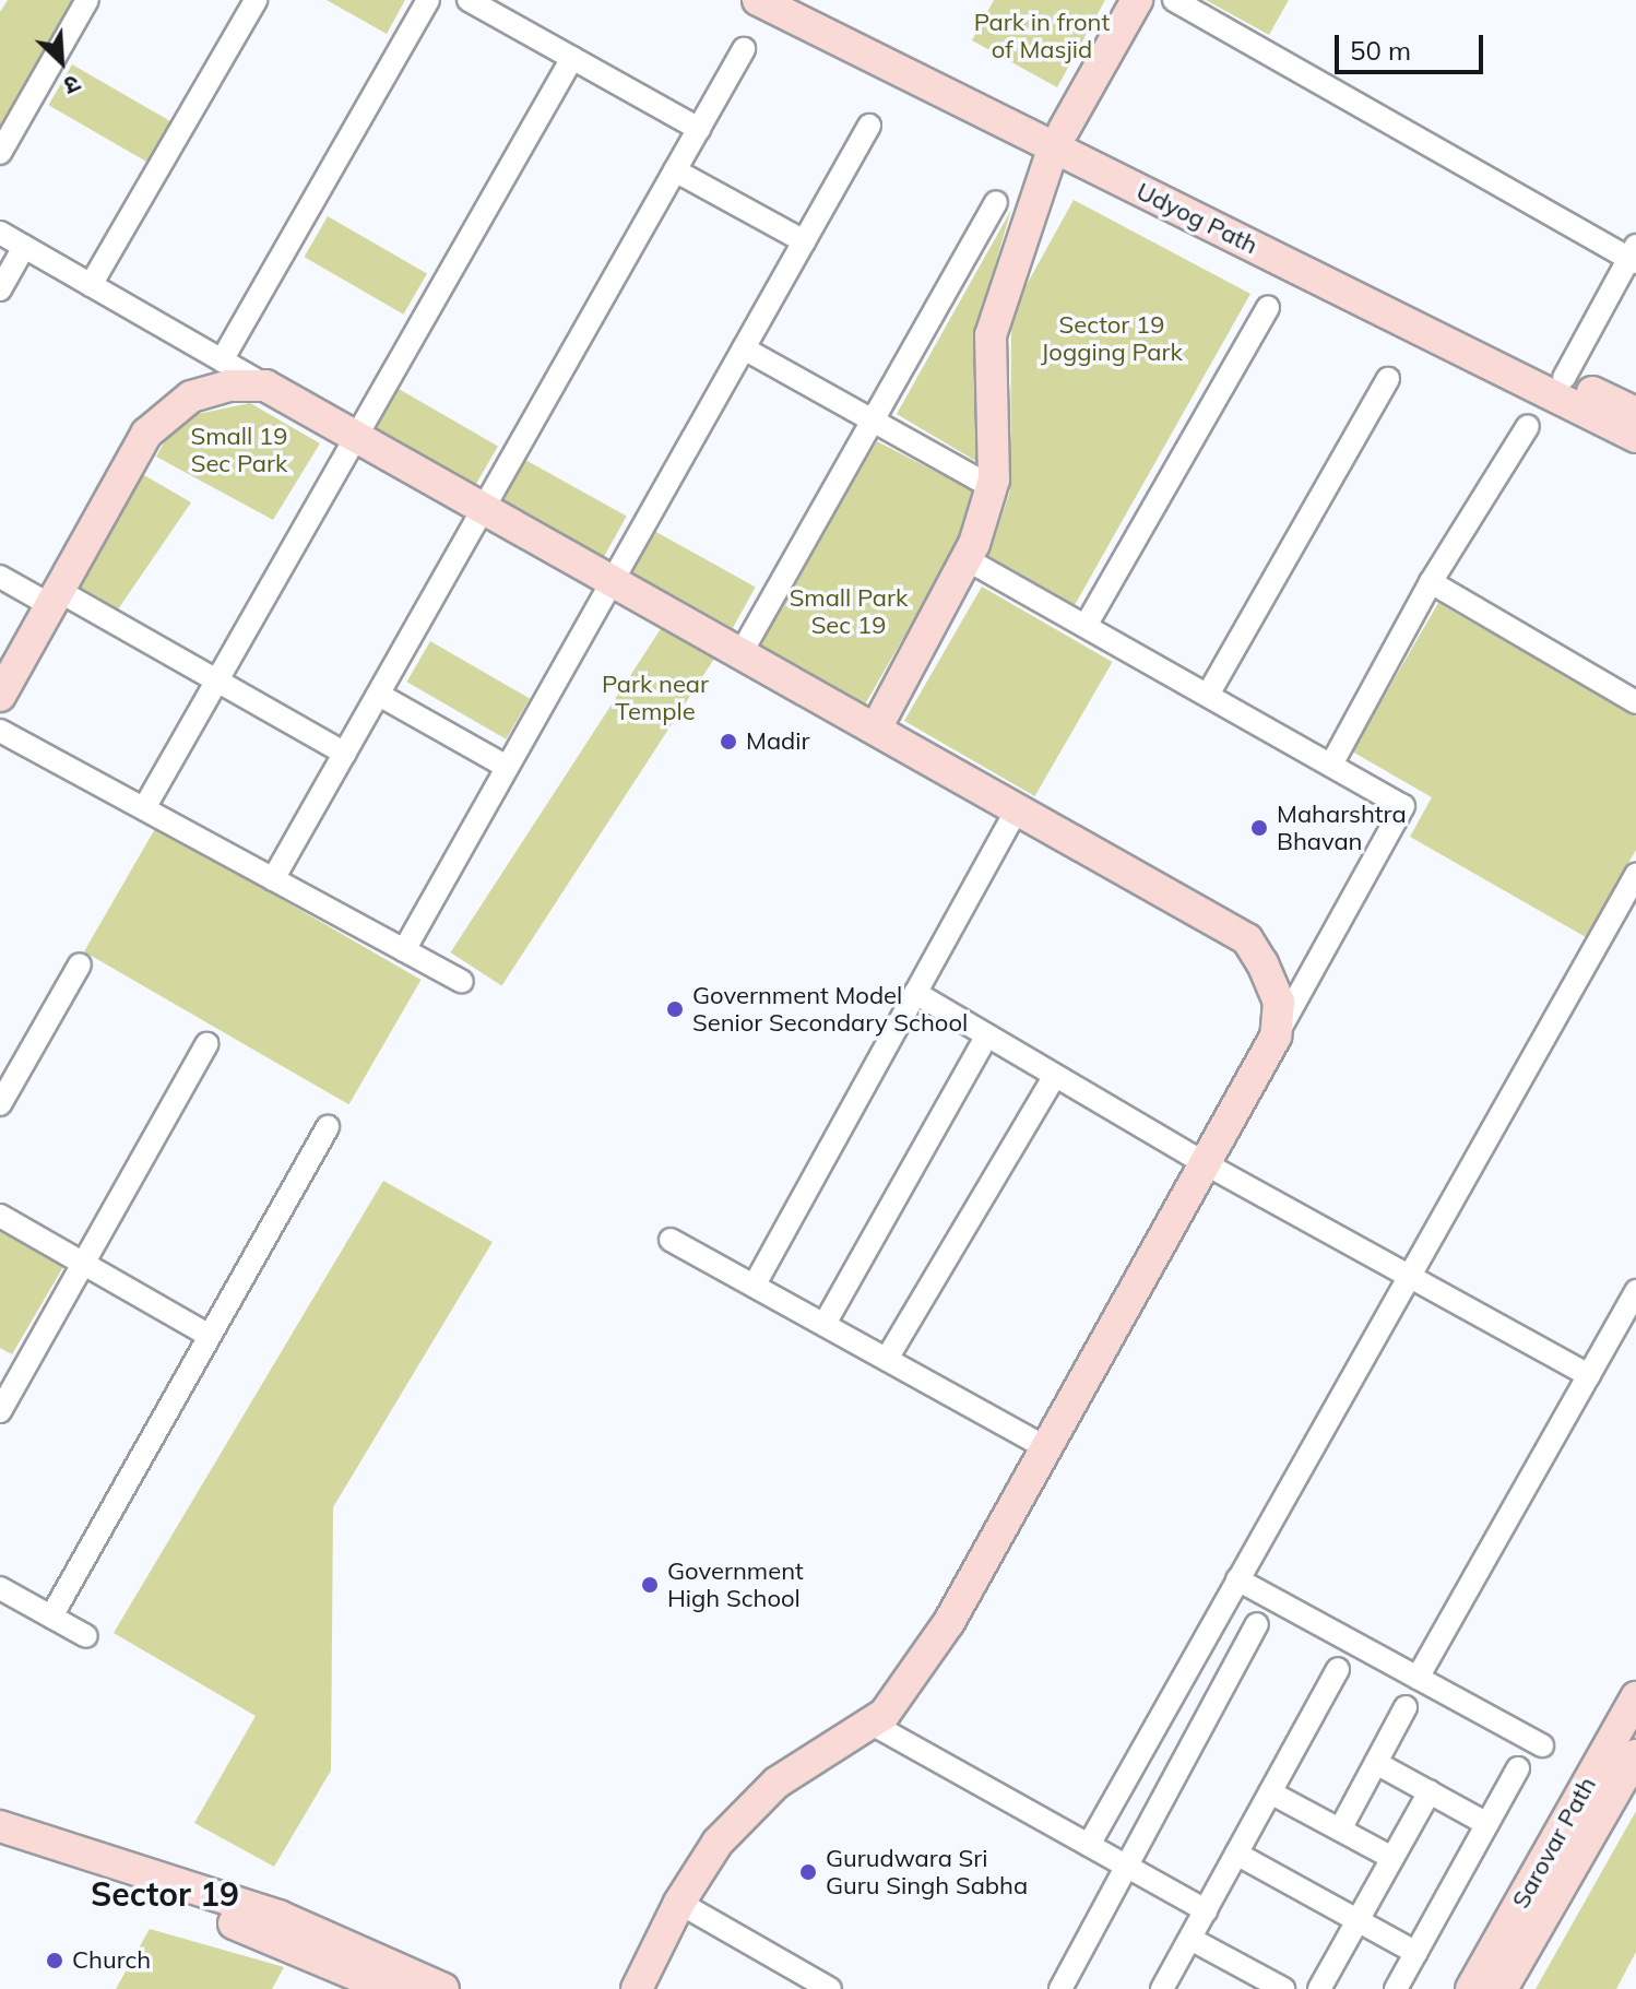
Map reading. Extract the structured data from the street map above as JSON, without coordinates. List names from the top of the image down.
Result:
{
  "streets": {
    "street": ["Udyog Path", "Sarovar Path"]
  },
  "districts": ["Sector 19"],
  "parks": [
    "Park in front of Masjid",
    "Sector 19 Jogging Park",
    "Small 19 Sec Park",
    "Small Park Sec 19",
    "Park near Temple"
  ],
  "places": [
    "Madir",
    "Maharshtra Bhavan",
    "Government Model Senior Secondary School",
    "Government High School",
    "Gurudwara Sri Guru Singh Sabha",
    "Church"
  ],
  "scale_bar": "50 m",
  "north": "bottom right"
}
